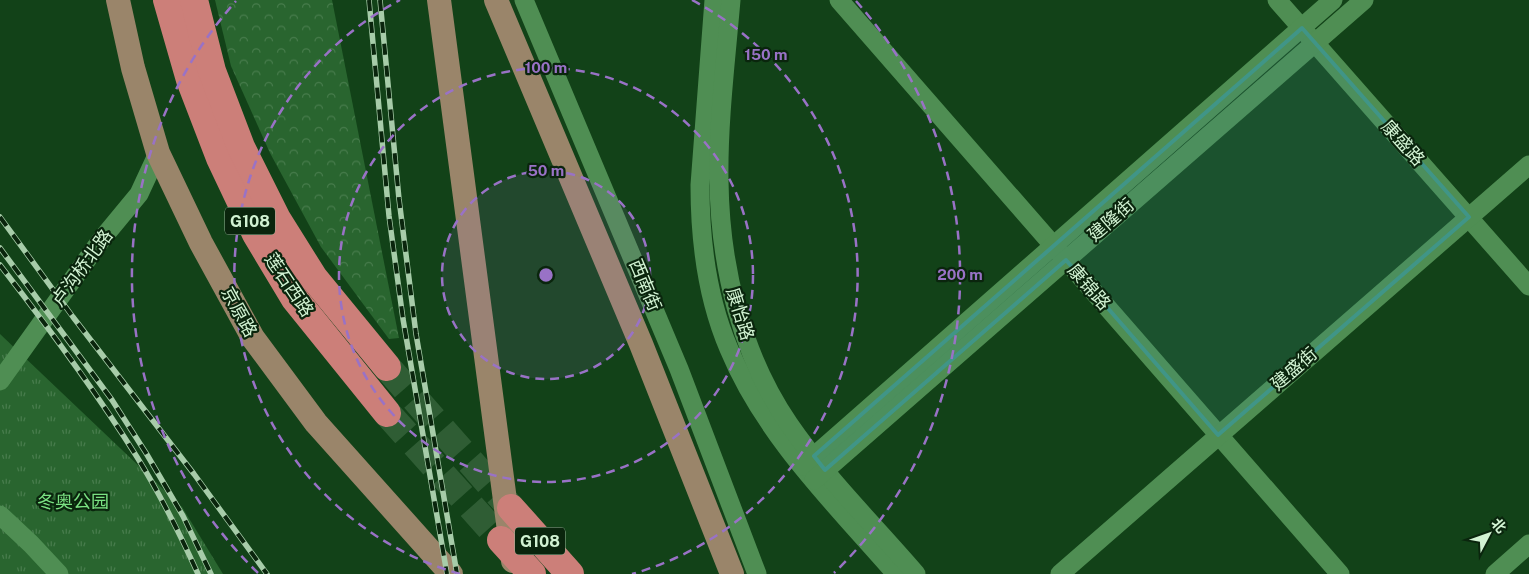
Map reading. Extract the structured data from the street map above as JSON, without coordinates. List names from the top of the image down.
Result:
{
  "streets": {
    "highway": ["G108", "莲石西路"],
    "main road": ["京原路"],
    "street": [
      "康盛路",
      "建隆街",
      "卢沟桥北路",
      "西南街",
      "康锦路",
      "康怡路",
      "建盛街"
    ]
  },
  "crossings": [
    ["康盛路", "建隆街"],
    ["康盛路", "建盛街"],
    ["建隆街", "康锦路"],
    ["建隆街", "康怡路"],
    ["卢沟桥北路", "京原路"],
    ["康锦路", "建盛街"]
  ],
  "parks": ["冬奥公园"],
  "north": "top right",
  "rings": [
    "150 m",
    "100 m",
    "50 m",
    "200 m"
  ]
}
